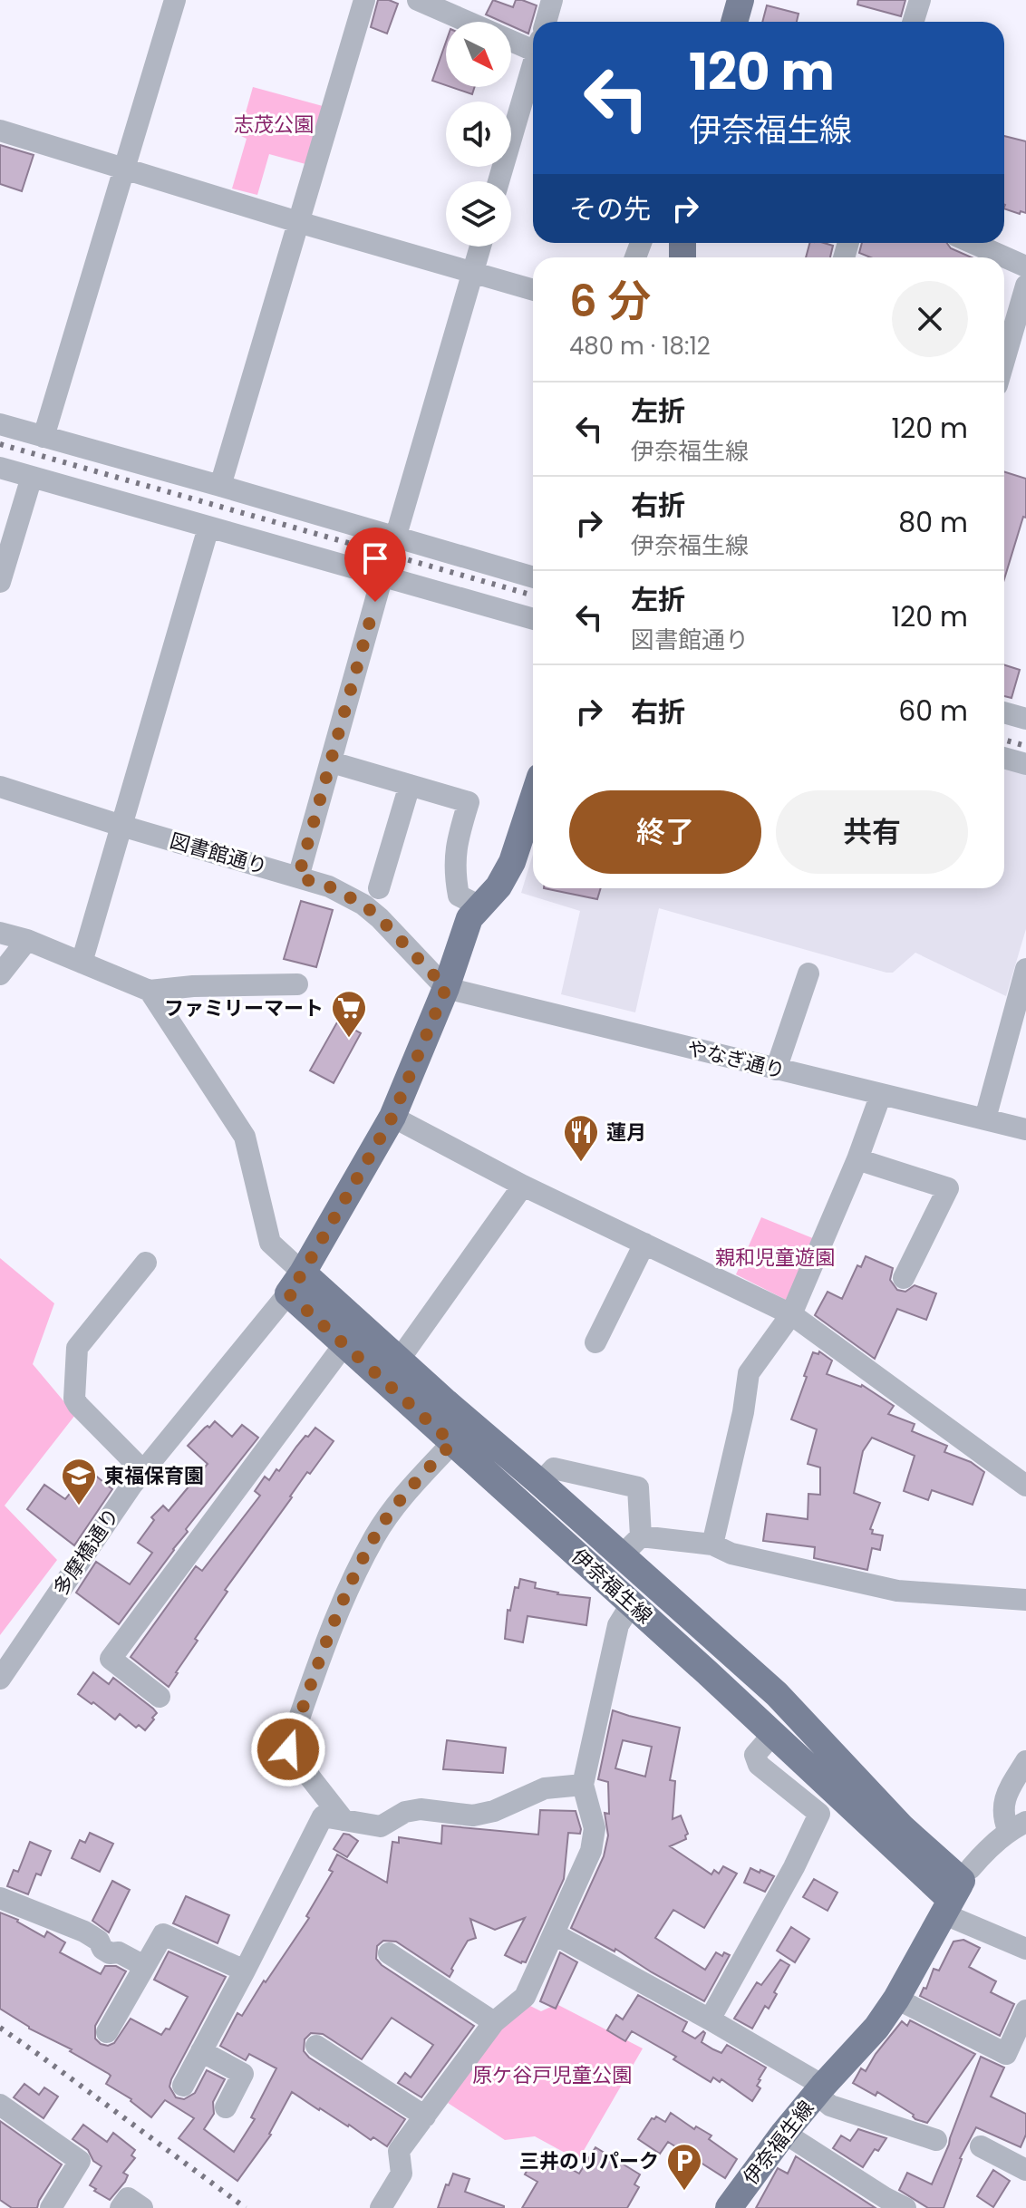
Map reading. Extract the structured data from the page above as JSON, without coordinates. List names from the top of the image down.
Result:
{
  "streets": {
    "main road": ["伊奈福生線"],
    "street": ["図書館通り", "やなぎ通り", "多摩橋通り"]
  },
  "crossings": [
    ["図書館通り", "やなぎ通り"],
    ["多摩橋通り", "伊奈福生線"]
  ],
  "parks": ["志茂公園", "親和児童遊園", "原ケ谷戸児童公園"],
  "places": {
    "supermarket": ["ファミリーマート"],
    "restaurant": ["蓮月"],
    "school or university": ["東福保育園"],
    "parking": ["三井のリパーク"]
  },
  "north": "bottom right",
  "page": {
    "turn": ["120 m", "伊奈福生線"],
    "then": "その先",
    "heading": ["6 分", "480 m · 18:12"],
    "list": [
      {
        "name": "左折",
        "note": "伊奈福生線",
        "value": "120 m"
      },
      {
        "name": "右折",
        "note": "伊奈福生線",
        "value": "80 m"
      },
      {
        "name": "左折",
        "note": "図書館通り",
        "value": "120 m"
      },
      {
        "name": "右折",
        "value": "60 m"
      }
    ],
    "buttons": ["終了", "共有"]
  }
}
